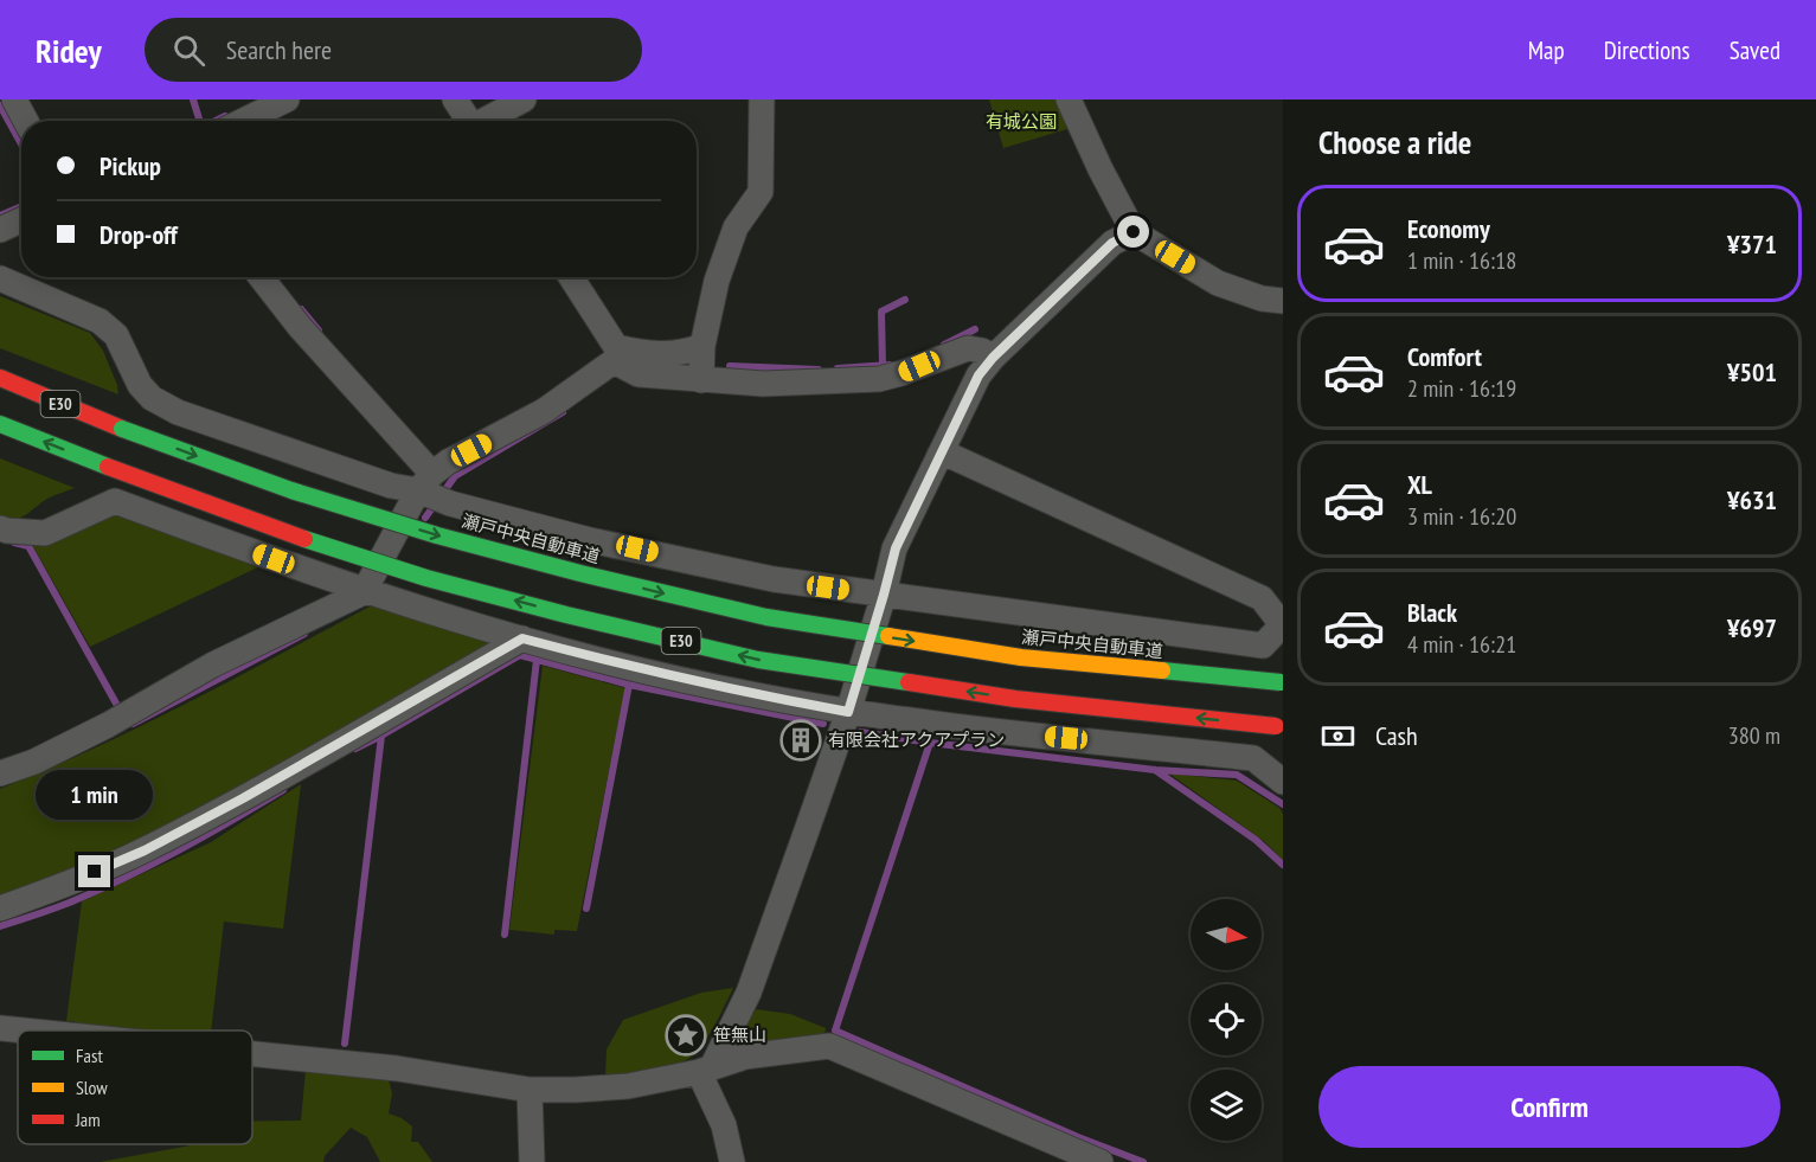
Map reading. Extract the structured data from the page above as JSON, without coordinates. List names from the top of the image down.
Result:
{
  "streets": {
    "highway": ["E30", "瀬戸中央自動車道"]
  },
  "parks": ["有城公園"],
  "places": {
    "building": ["有限会社アクアプラン"],
    "place": ["笹無山"]
  },
  "legend": ["Fast", "Slow", "Jam"],
  "north": "right",
  "page": {
    "header": "Ridey",
    "search": "Search here",
    "nav": ["Map", "Directions", "Saved"],
    "heading": "Choose a ride",
    "banner": ["Pickup", "Drop-off"],
    "list": [
      {
        "name": "Economy",
        "note": "1 min · 16:18",
        "value": "¥371"
      },
      {
        "name": "Comfort",
        "note": "2 min · 16:19",
        "value": "¥501"
      },
      {
        "name": "XL",
        "note": "3 min · 16:20",
        "value": "¥631"
      },
      {
        "name": "Black",
        "note": "4 min · 16:21",
        "value": "¥697"
      }
    ],
    "pay": ["Cash", "380 m"],
    "bubble": "1 min",
    "buttons": "Confirm"
  }
}
